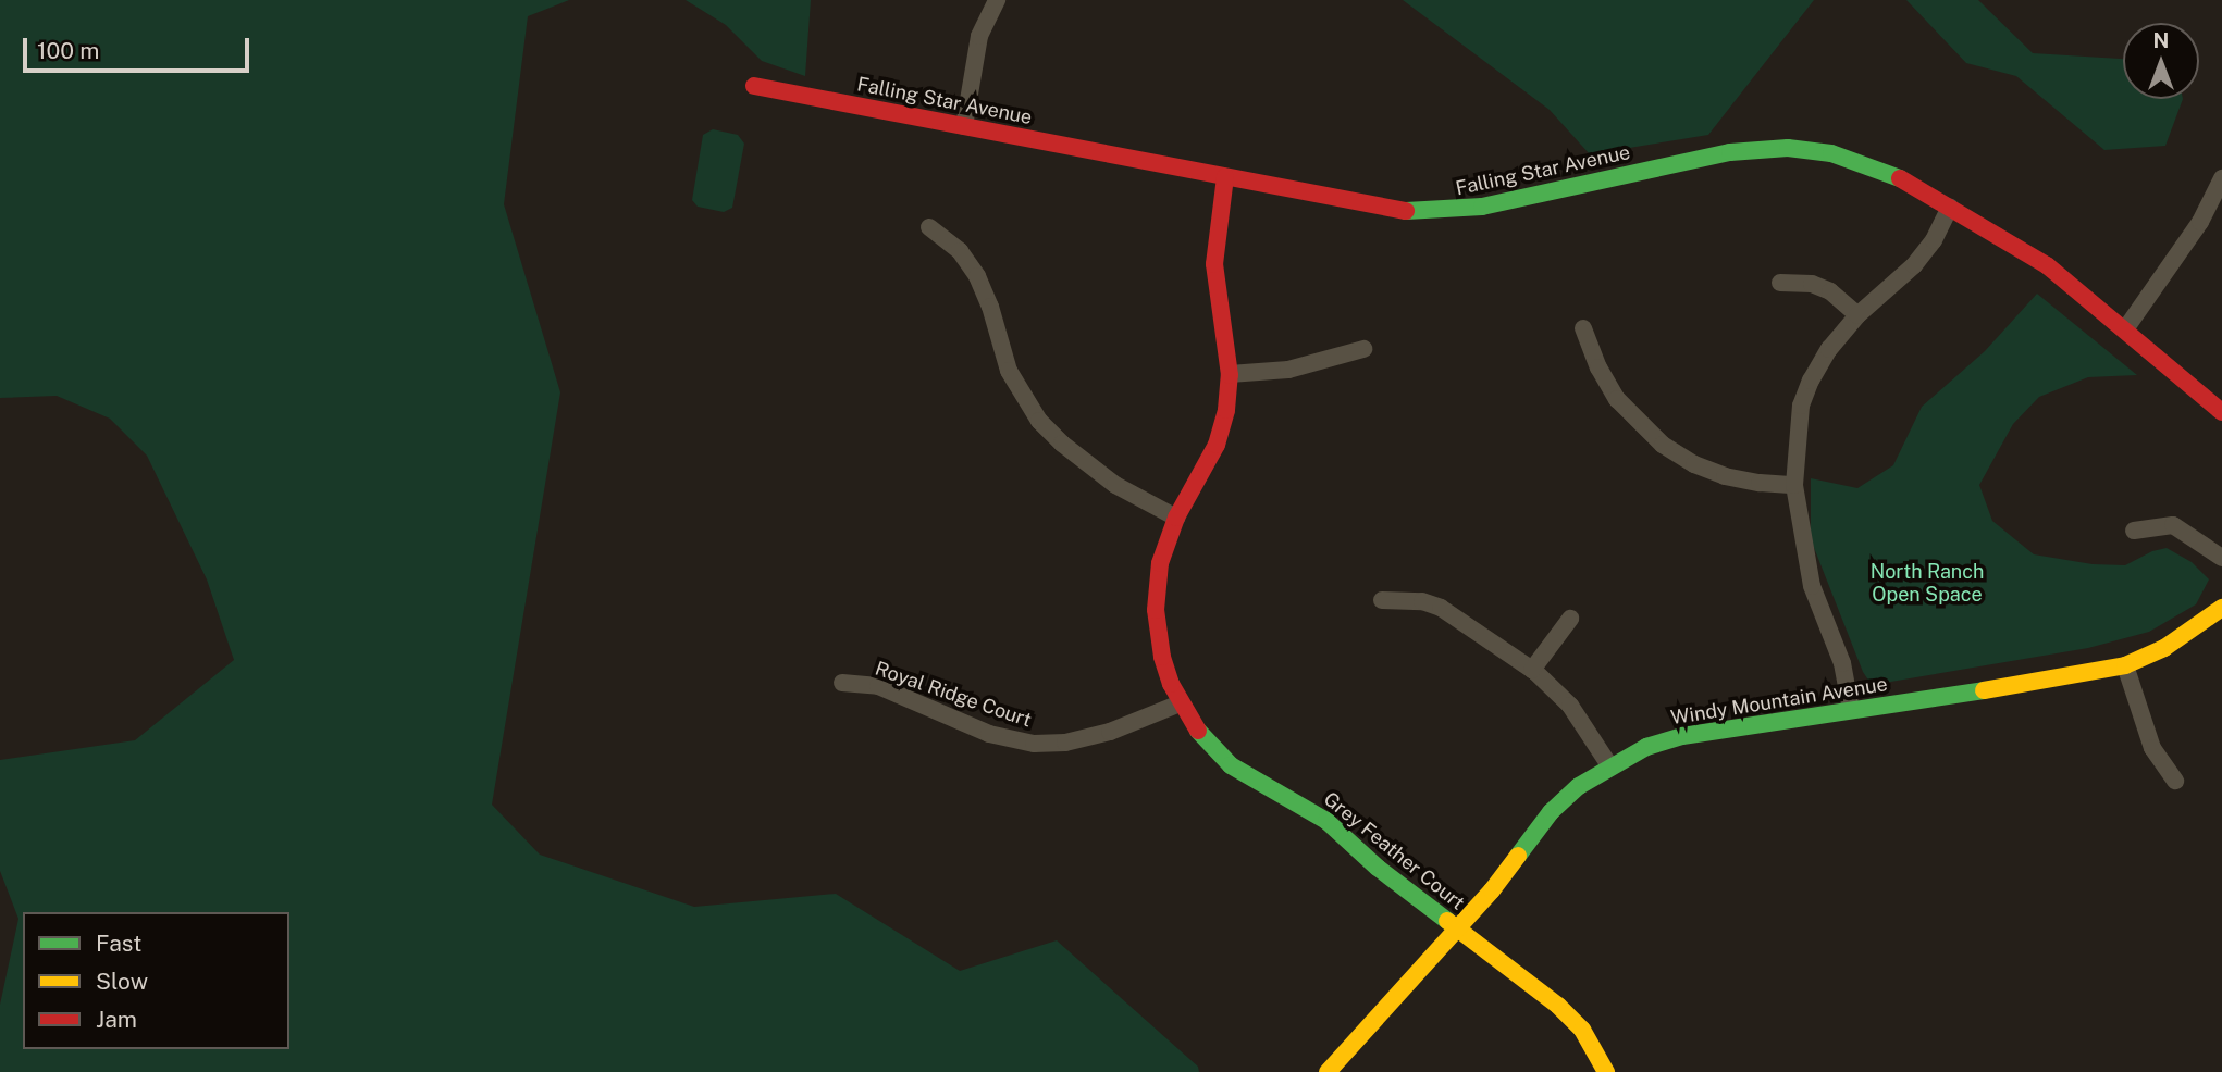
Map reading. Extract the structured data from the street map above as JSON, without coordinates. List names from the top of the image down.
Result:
{
  "streets": {
    "street": [
      "Falling Star Avenue",
      "Royal Ridge Court",
      "Windy Mountain Avenue",
      "Grey Feather Court"
    ]
  },
  "crossings": [
    ["Falling Star Avenue", "Grey Feather Court"],
    ["Royal Ridge Court", "Grey Feather Court"],
    ["Windy Mountain Avenue", "Grey Feather Court"]
  ],
  "parks": ["North Ranch Open Space"],
  "legend": ["Fast", "Slow", "Jam"],
  "scale_bar": "100 m",
  "north": "top"
}
